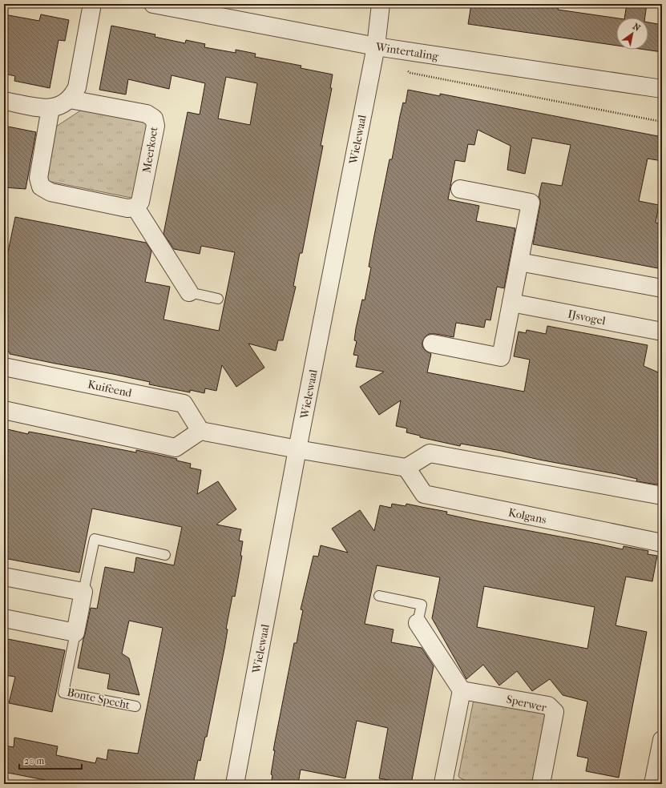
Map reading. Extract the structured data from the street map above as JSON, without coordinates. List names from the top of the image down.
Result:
{
  "streets": {
    "street": [
      "Wintertaling",
      "Wielewaal",
      "Meerkoet",
      "IJsvogel",
      "Kuifeend",
      "Kolgans",
      "Bonte Specht",
      "Sperwer"
    ]
  },
  "crossings": [
    ["Wintertaling", "Wielewaal"]
  ],
  "scale_bar": "20 m",
  "north": "top right"
}
